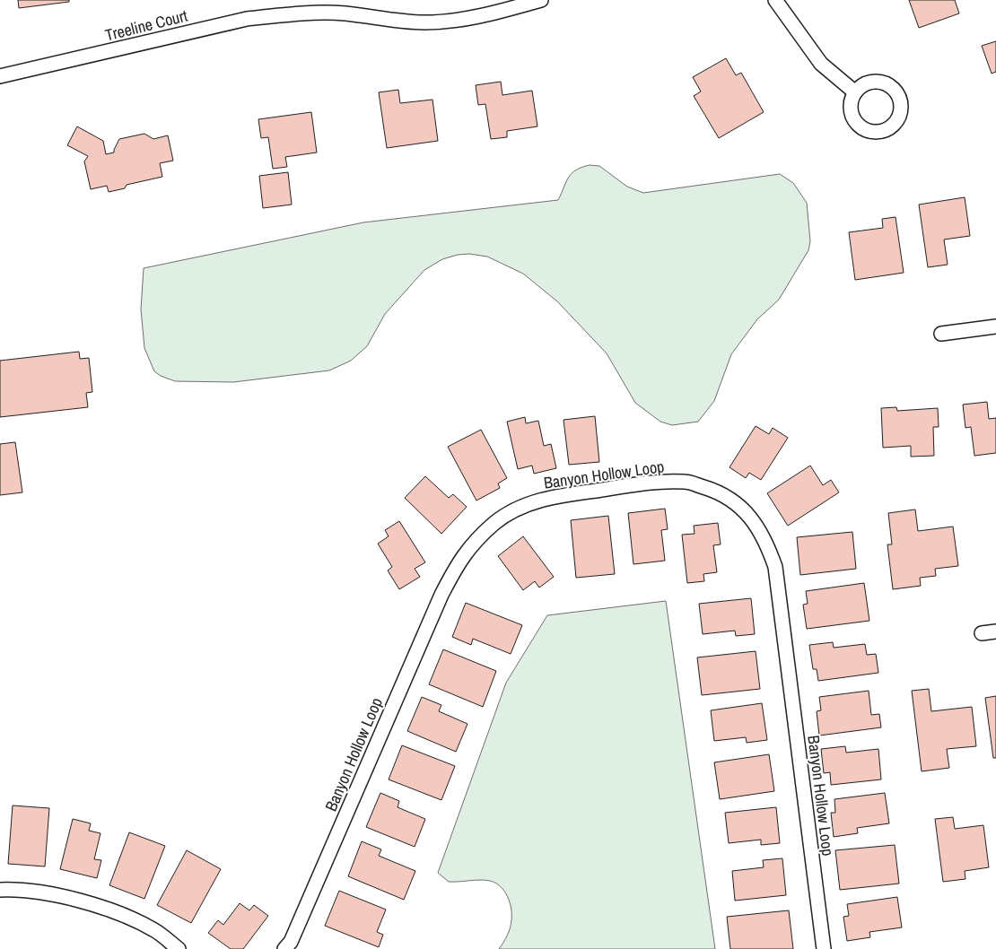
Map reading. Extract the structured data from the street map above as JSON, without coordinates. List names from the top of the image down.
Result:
{
  "streets": {
    "street": ["Treeline Court", "Banyon Hollow Loop"]
  }
}
